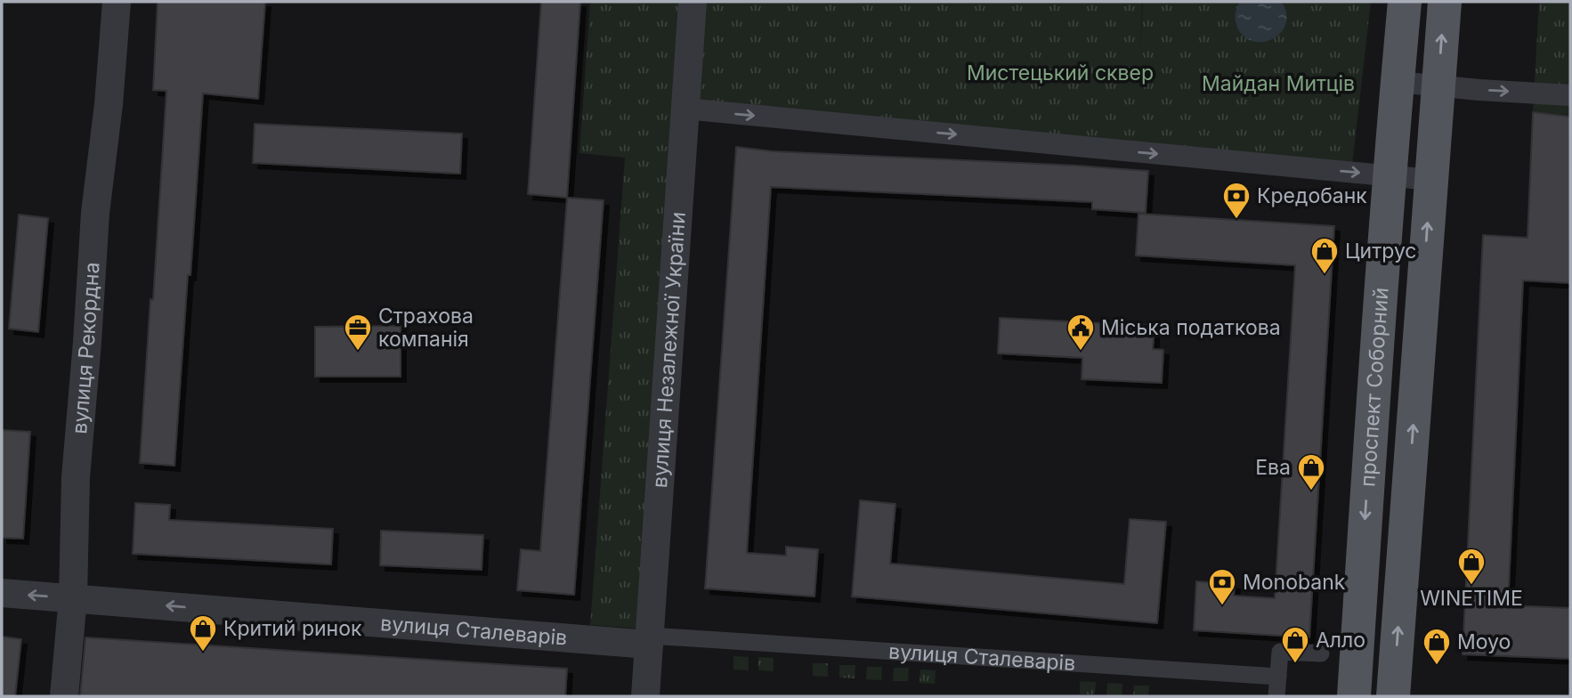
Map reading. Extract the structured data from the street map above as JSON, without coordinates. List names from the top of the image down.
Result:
{
  "streets": {
    "main road": ["проспект Соборний"],
    "street": ["вулиця Рекордна", "вулиця Незалежної України", "вулиця Сталеварів"]
  },
  "crossings": [
    ["вулиця Рекордна", "вулиця Сталеварів"],
    ["вулиця Незалежної України", "вулиця Сталеварів"]
  ],
  "one_way": ["вулиця Сталеварів"],
  "parks": ["Мистецький сквер", "Майдан Митців"],
  "places": {
    "bank": ["Кредобанк", "Monobank"],
    "shop": [
      "Цитрус",
      "Ева",
      "WINETIME",
      "Критий ринок",
      "Алло",
      "Moyo"
    ],
    "office": ["Страхова компанія"],
    "public building": ["Міська податкова"]
  }
}
